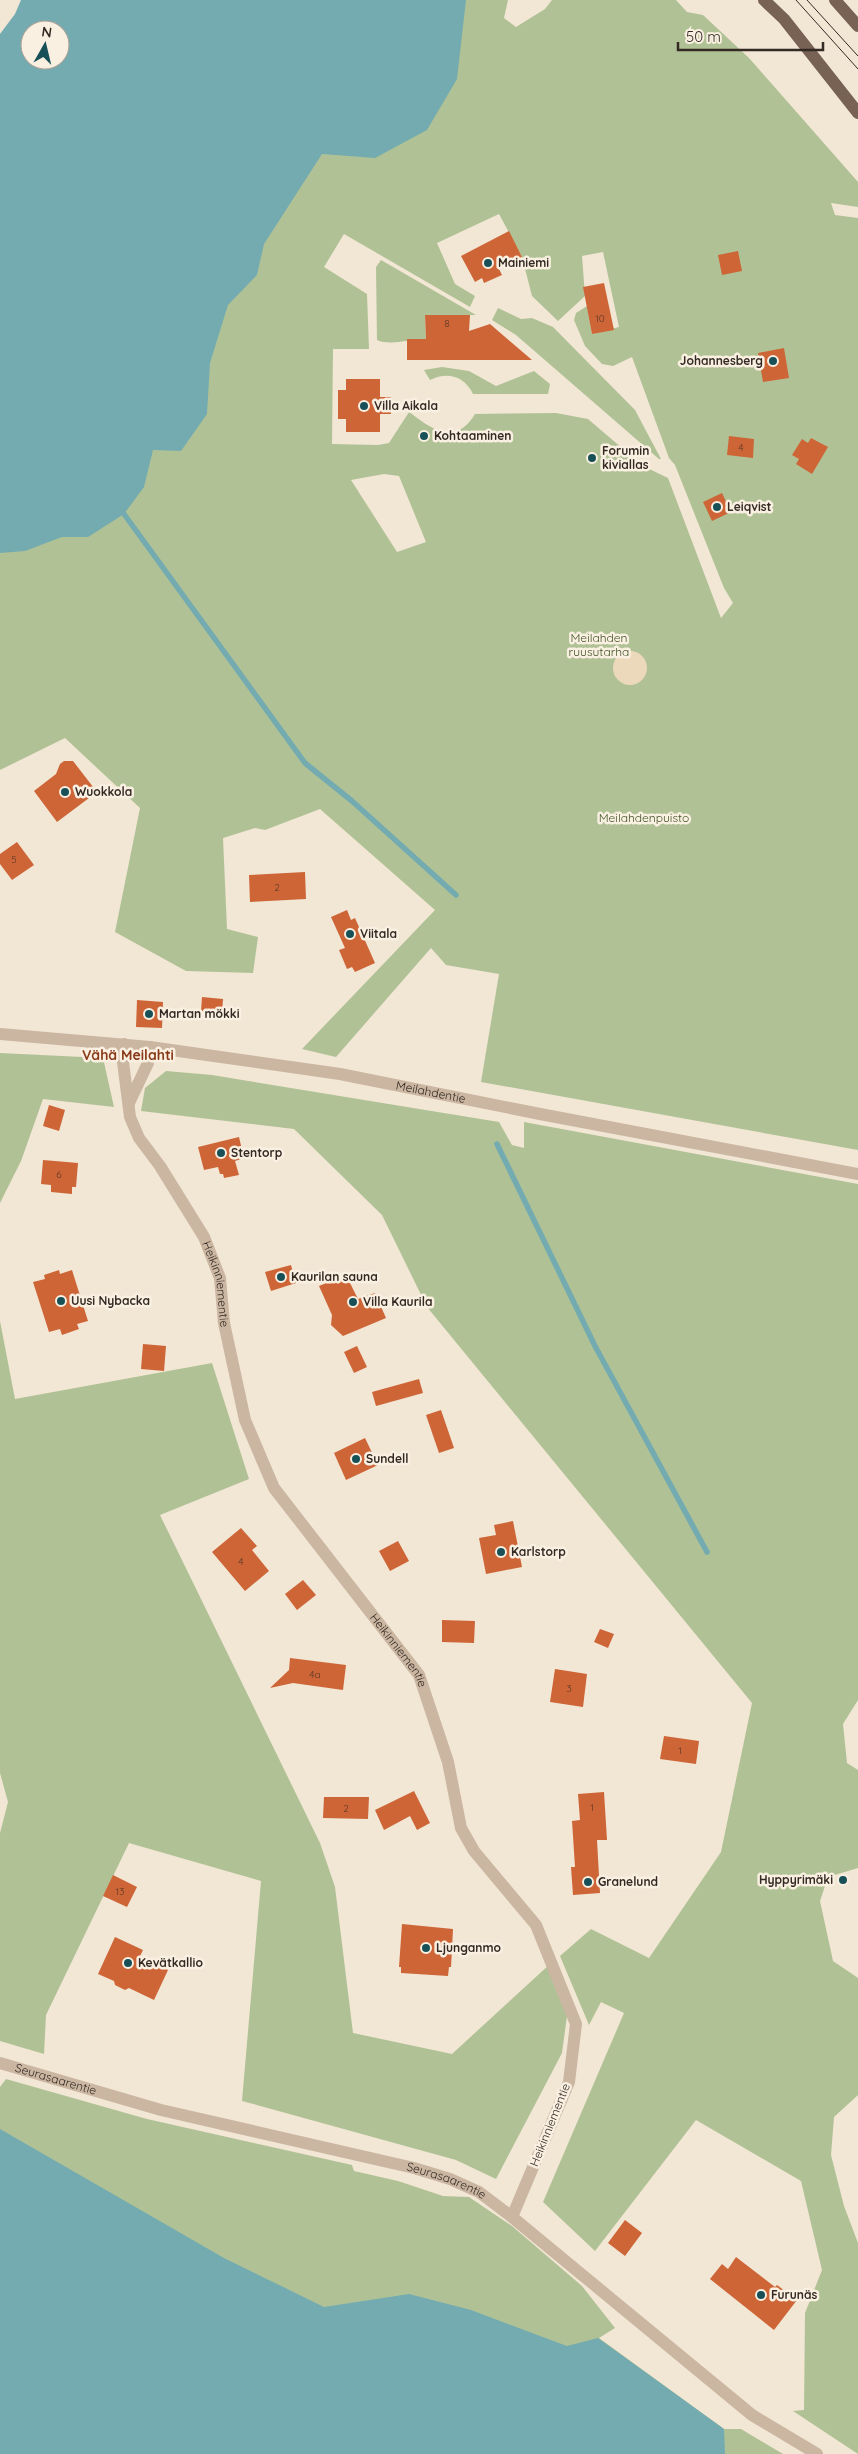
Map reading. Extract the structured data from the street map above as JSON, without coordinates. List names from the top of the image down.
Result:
{
  "streets": {
    "street": ["Meilahdentie", "Heikinniementie", "Seurasaarentie"]
  },
  "crossings": [
    ["Meilahdentie", "Heikinniementie"],
    ["Heikinniementie", "Seurasaarentie"]
  ],
  "districts": ["Vähä Meilahti"],
  "parks": ["Meilahden ruusutarha", "Meilahdenpuisto"],
  "places": [
    "Mainiemi",
    "Johannesberg",
    "Villa Aikala",
    "Kohtaaminen",
    "Forumin kiviallas",
    "Leiqvist",
    "Wuokkola",
    "Viitala",
    "Martan mökki",
    "Stentorp",
    "Kaurilan sauna",
    "Uusi Nybacka",
    "Villa Kaurila",
    "Sundell",
    "Karlstorp",
    "Hyppyrimäki",
    "Granelund",
    "Ljunganmo",
    "Kevätkallio",
    "Furunäs"
  ],
  "house_numbers": [
    "10",
    "8",
    "4",
    "5",
    "2",
    "6",
    "4",
    "4a",
    "3",
    "1",
    "1",
    "2",
    "13"
  ],
  "scale_bar": "50 m",
  "north": "top"
}
